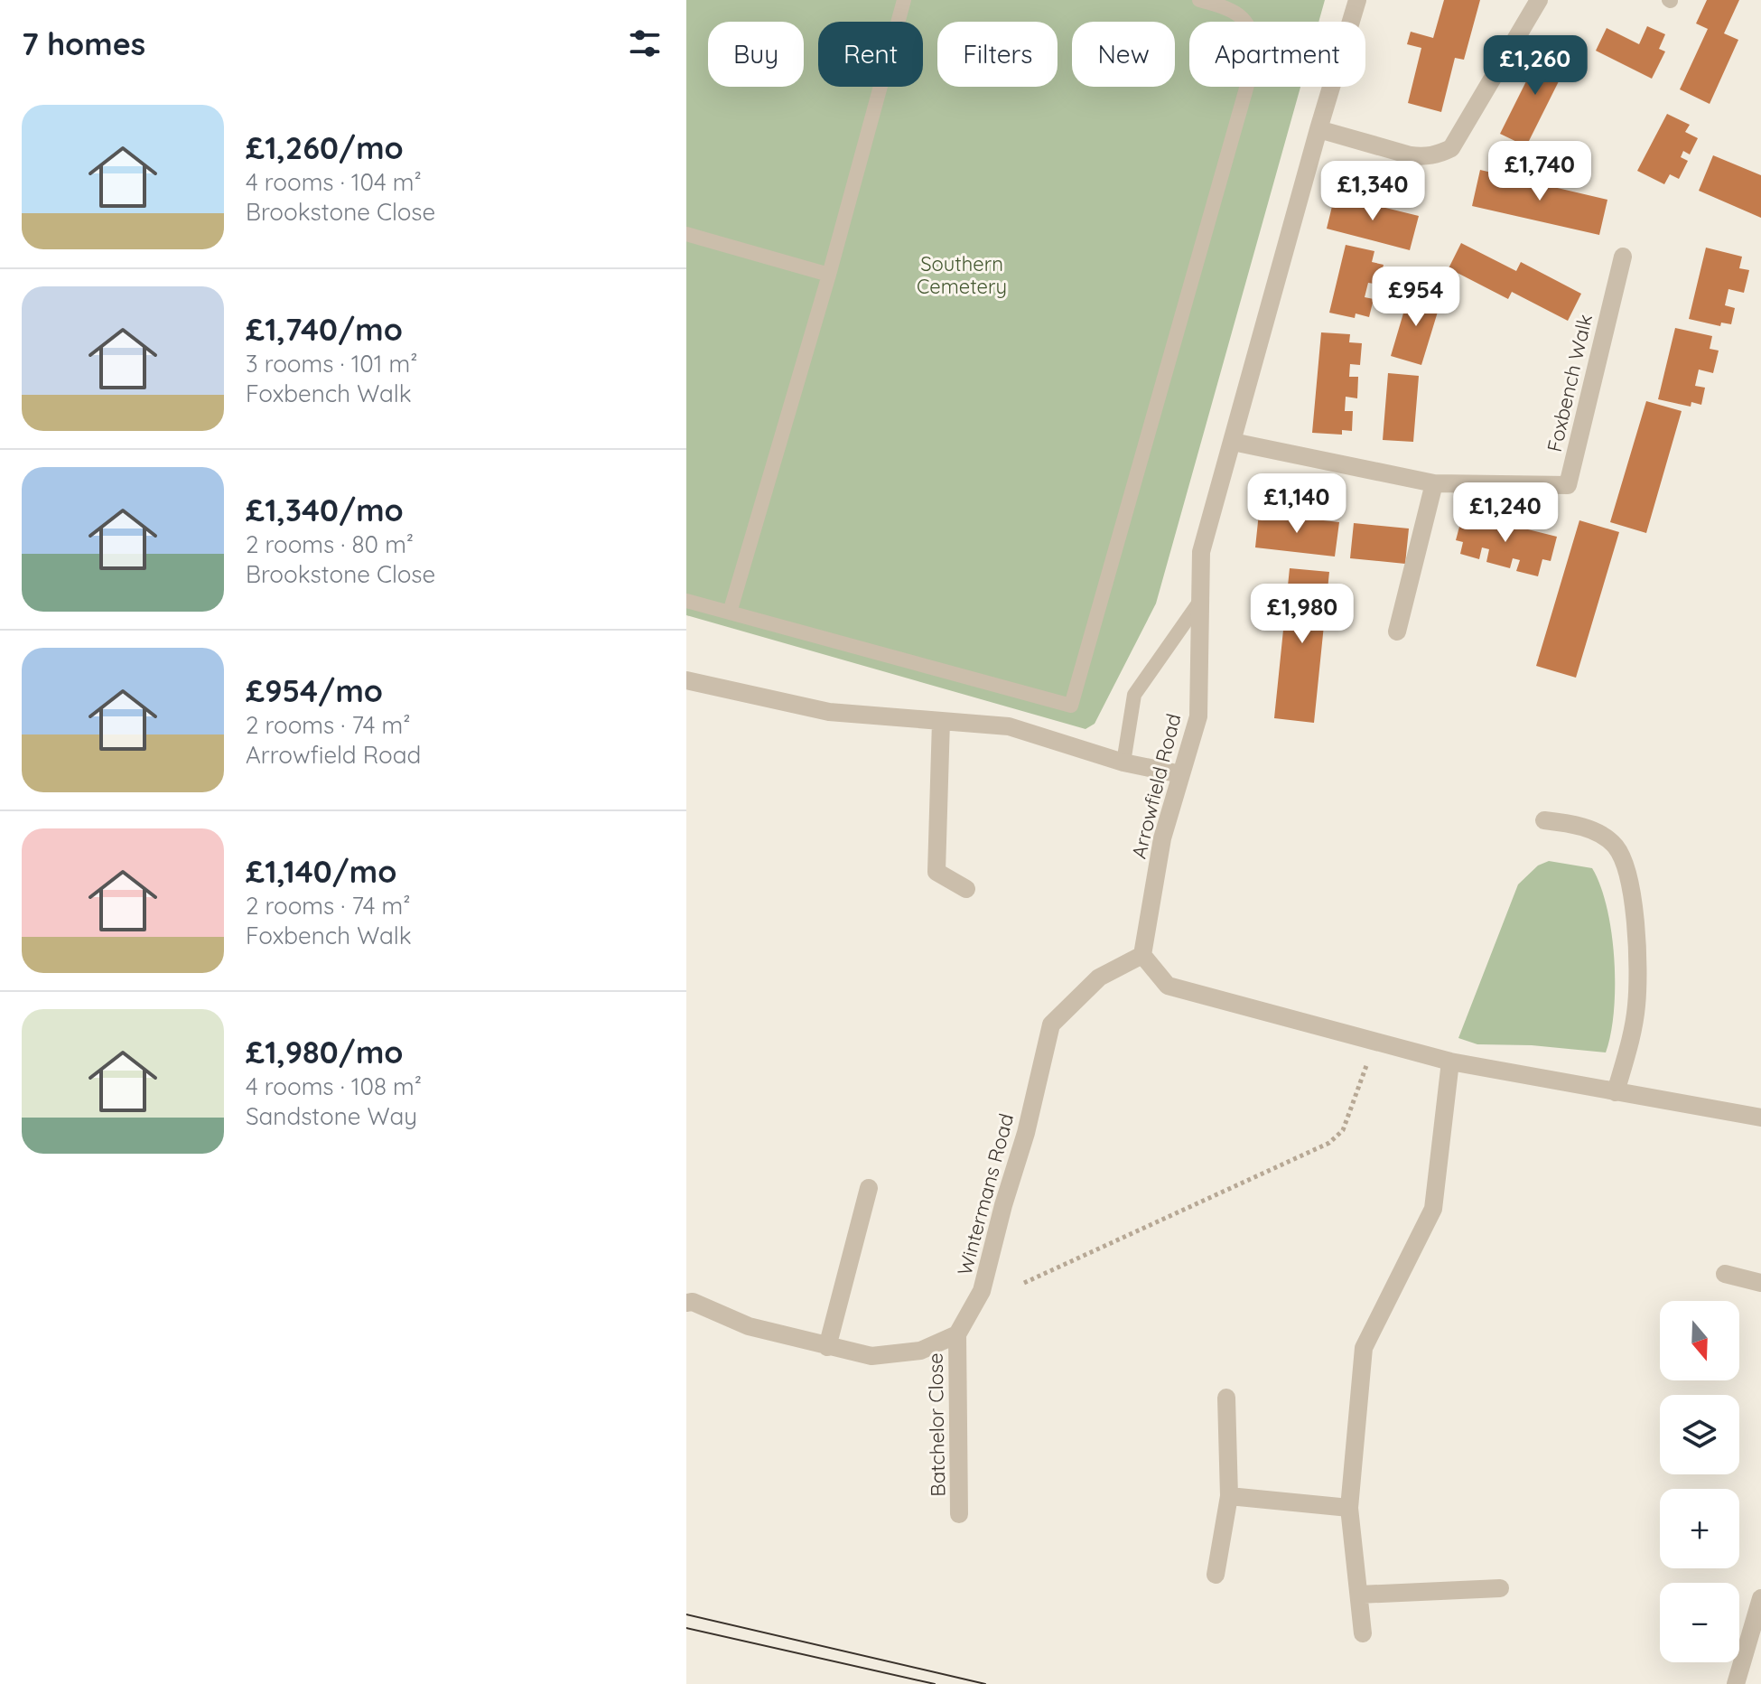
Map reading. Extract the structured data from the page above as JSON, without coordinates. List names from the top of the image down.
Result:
{
  "streets": {
    "street": [
      "Foxbench Walk",
      "Arrowfield Road",
      "Wintermans Road",
      "Batchelor Close"
    ]
  },
  "crossings": [
    ["Foxbench Walk", "Arrowfield Road"],
    ["Arrowfield Road", "Wintermans Road"],
    ["Wintermans Road", "Batchelor Close"]
  ],
  "parks": ["Southern Cemetery"],
  "north": "bottom",
  "page": {
    "heading": "7 homes",
    "chip": [
      "Buy",
      "Rent",
      "Filters",
      "New",
      "Apartment"
    ],
    "price": [
      "£1,260",
      "£1,740",
      "£1,340",
      "£954",
      "£1,140",
      "£1,240",
      "£1,980"
    ],
    "list": [
      {
        "name": "£1,260/mo",
        "note": "4 rooms · 104 m² · Brookstone Close"
      },
      {
        "name": "£1,740/mo",
        "note": "3 rooms · 101 m² · Foxbench Walk"
      },
      {
        "name": "£1,340/mo",
        "note": "2 rooms · 80 m² · Brookstone Close"
      },
      {
        "name": "£954/mo",
        "note": "2 rooms · 74 m² · Arrowfield Road"
      },
      {
        "name": "£1,140/mo",
        "note": "2 rooms · 74 m² · Foxbench Walk"
      },
      {
        "name": "£1,980/mo",
        "note": "4 rooms · 108 m² · Sandstone Way"
      }
    ],
    "map_buttons": ["+", "−"]
  }
}
